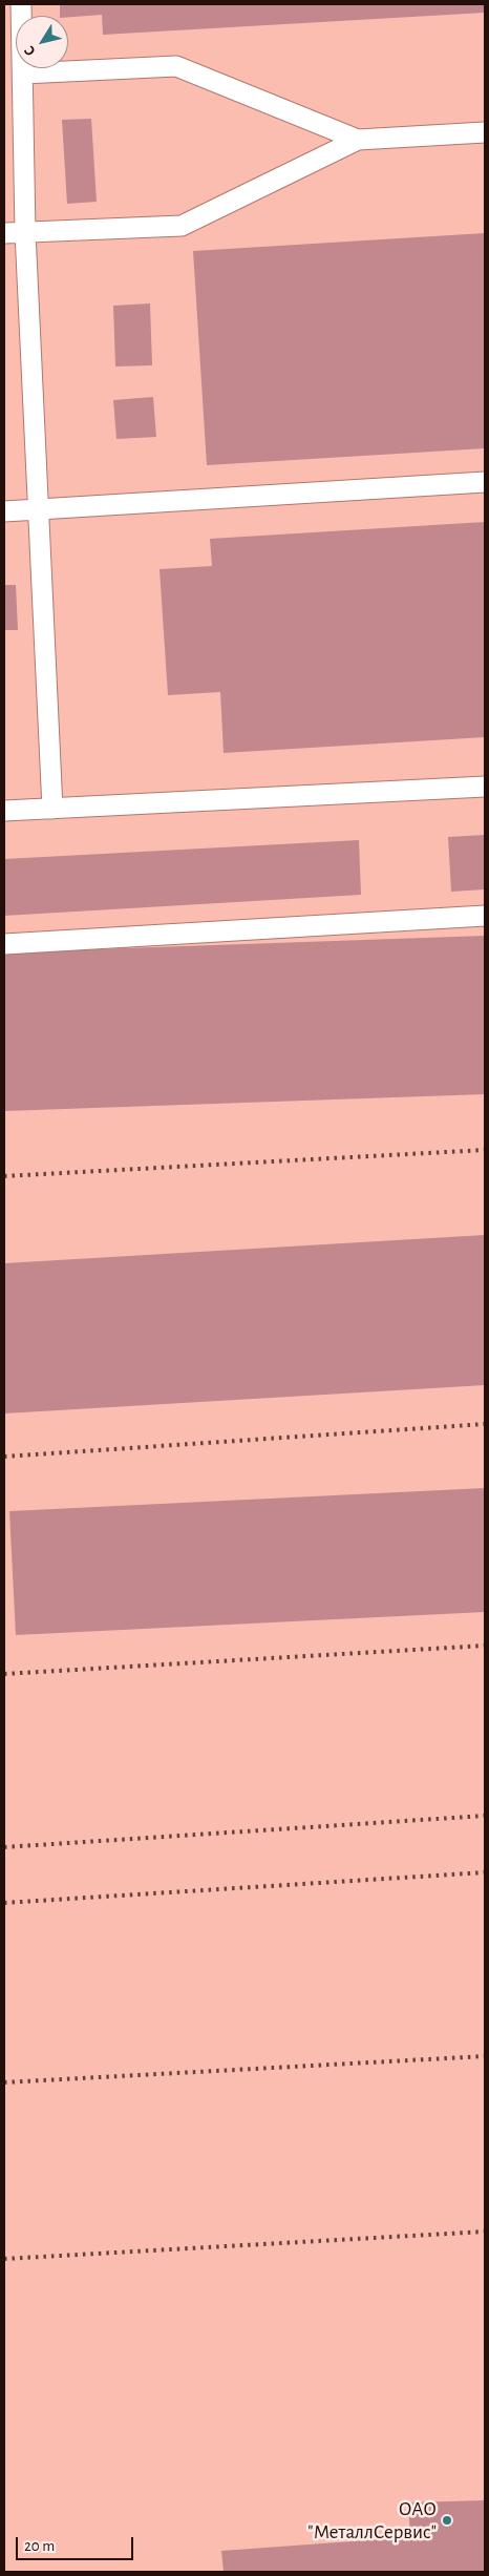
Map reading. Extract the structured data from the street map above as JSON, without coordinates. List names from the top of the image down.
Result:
{
  "places": ["ОАО \"МеталлСервис\""],
  "scale_bar": "20 m",
  "north": "bottom left"
}
